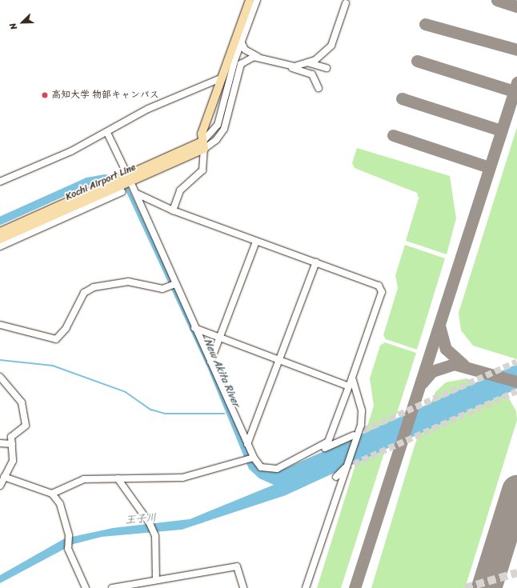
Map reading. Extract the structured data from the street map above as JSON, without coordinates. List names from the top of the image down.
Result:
{
  "streets": {
    "main road": ["Kochi Airport Line"]
  },
  "water": ["New Akita River", "王子川"],
  "places": ["高知大学 物部キャンパス"],
  "north": "bottom left"
}
